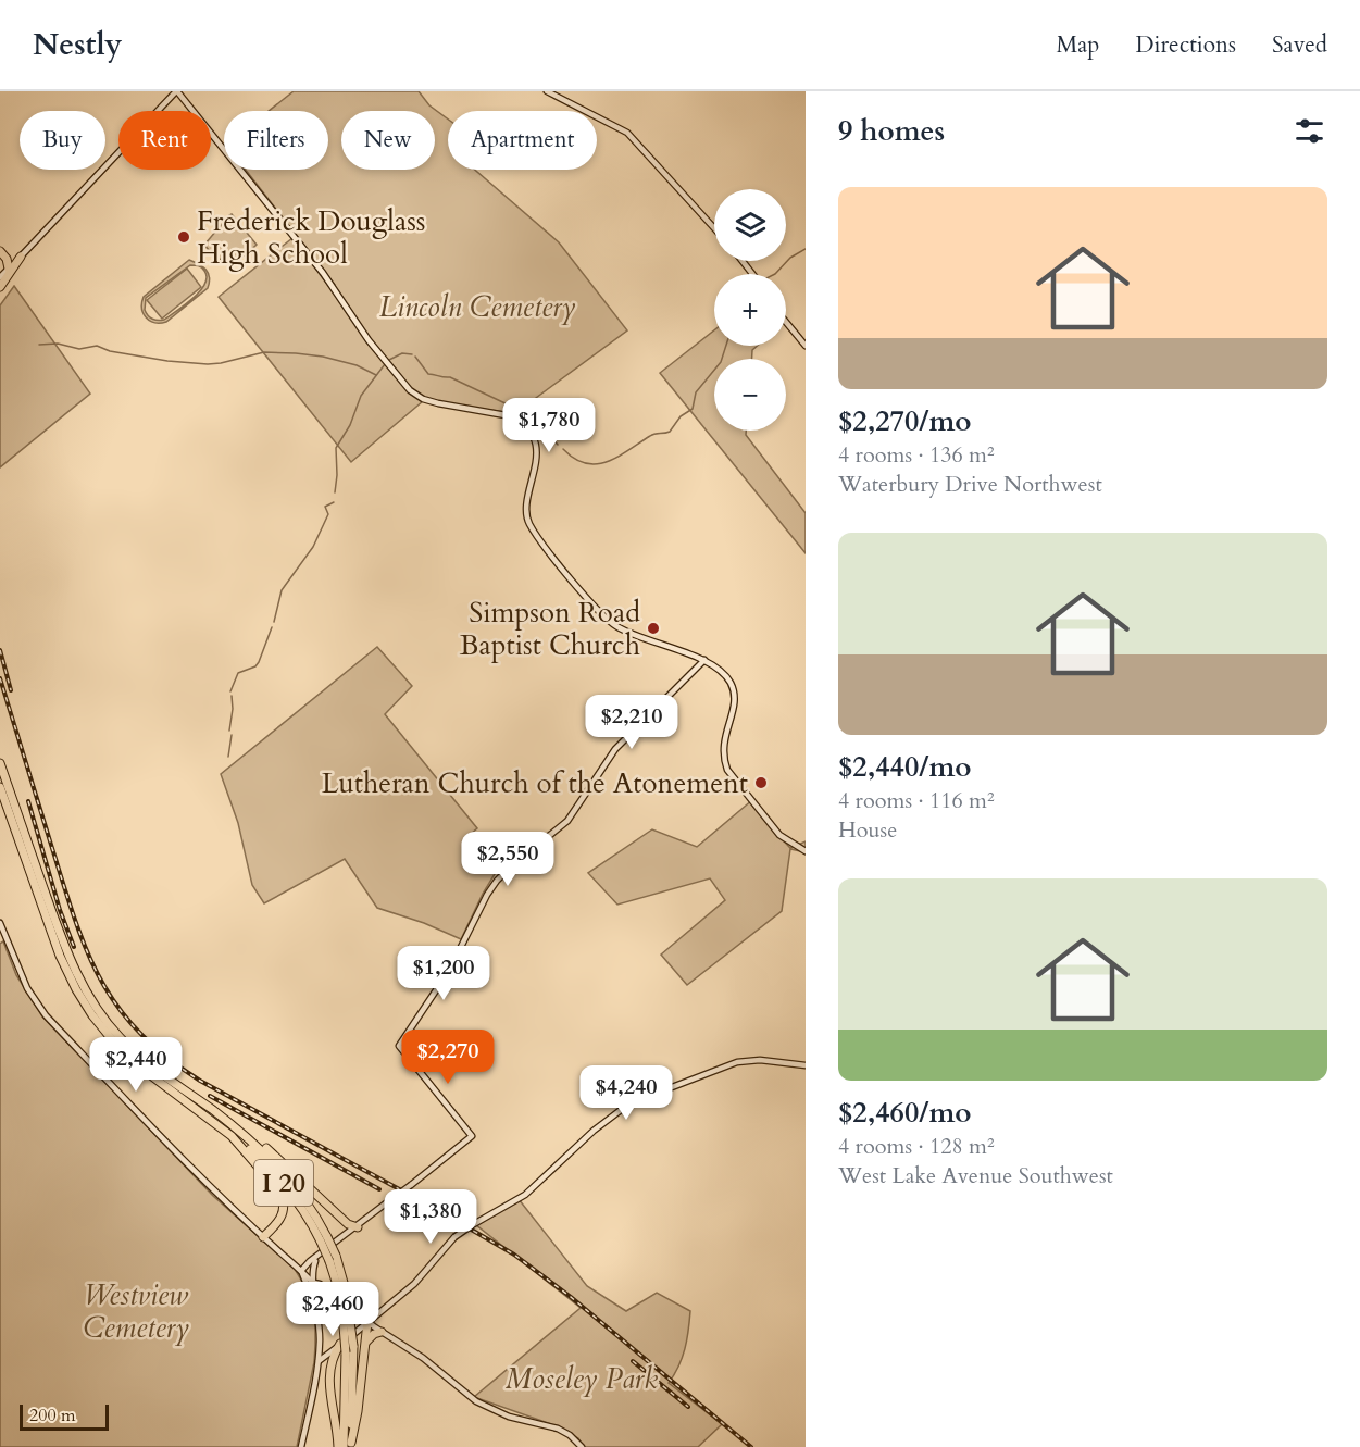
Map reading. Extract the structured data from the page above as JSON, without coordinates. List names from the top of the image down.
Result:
{
  "streets": {
    "highway": ["I 20"]
  },
  "parks": ["Lincoln Cemetery", "Westview Cemetery", "Moseley Park"],
  "places": ["Frederick Douglass High School", "Simpson Road Baptist Church", "Lutheran Church of the Atonement"],
  "scale_bar": "200 m",
  "page": {
    "header": "Nestly",
    "nav": ["Map", "Directions", "Saved"],
    "heading": "9 homes",
    "chip": [
      "Buy",
      "Rent",
      "Filters",
      "New",
      "Apartment"
    ],
    "list": [
      {
        "name": "$2,270/mo",
        "note": "4 rooms · 136 m² · Waterbury Drive Northwest"
      },
      {
        "name": "$2,440/mo",
        "note": "4 rooms · 116 m² · House"
      },
      {
        "name": "$2,460/mo",
        "note": "4 rooms · 128 m² · West Lake Avenue Southwest"
      }
    ],
    "map_buttons": ["+", "−"],
    "price": [
      "$1,780",
      "$2,210",
      "$2,550",
      "$1,200",
      "$2,270",
      "$2,440",
      "$4,240",
      "$1,380",
      "$2,460"
    ],
    "scale": "200 m"
  }
}
